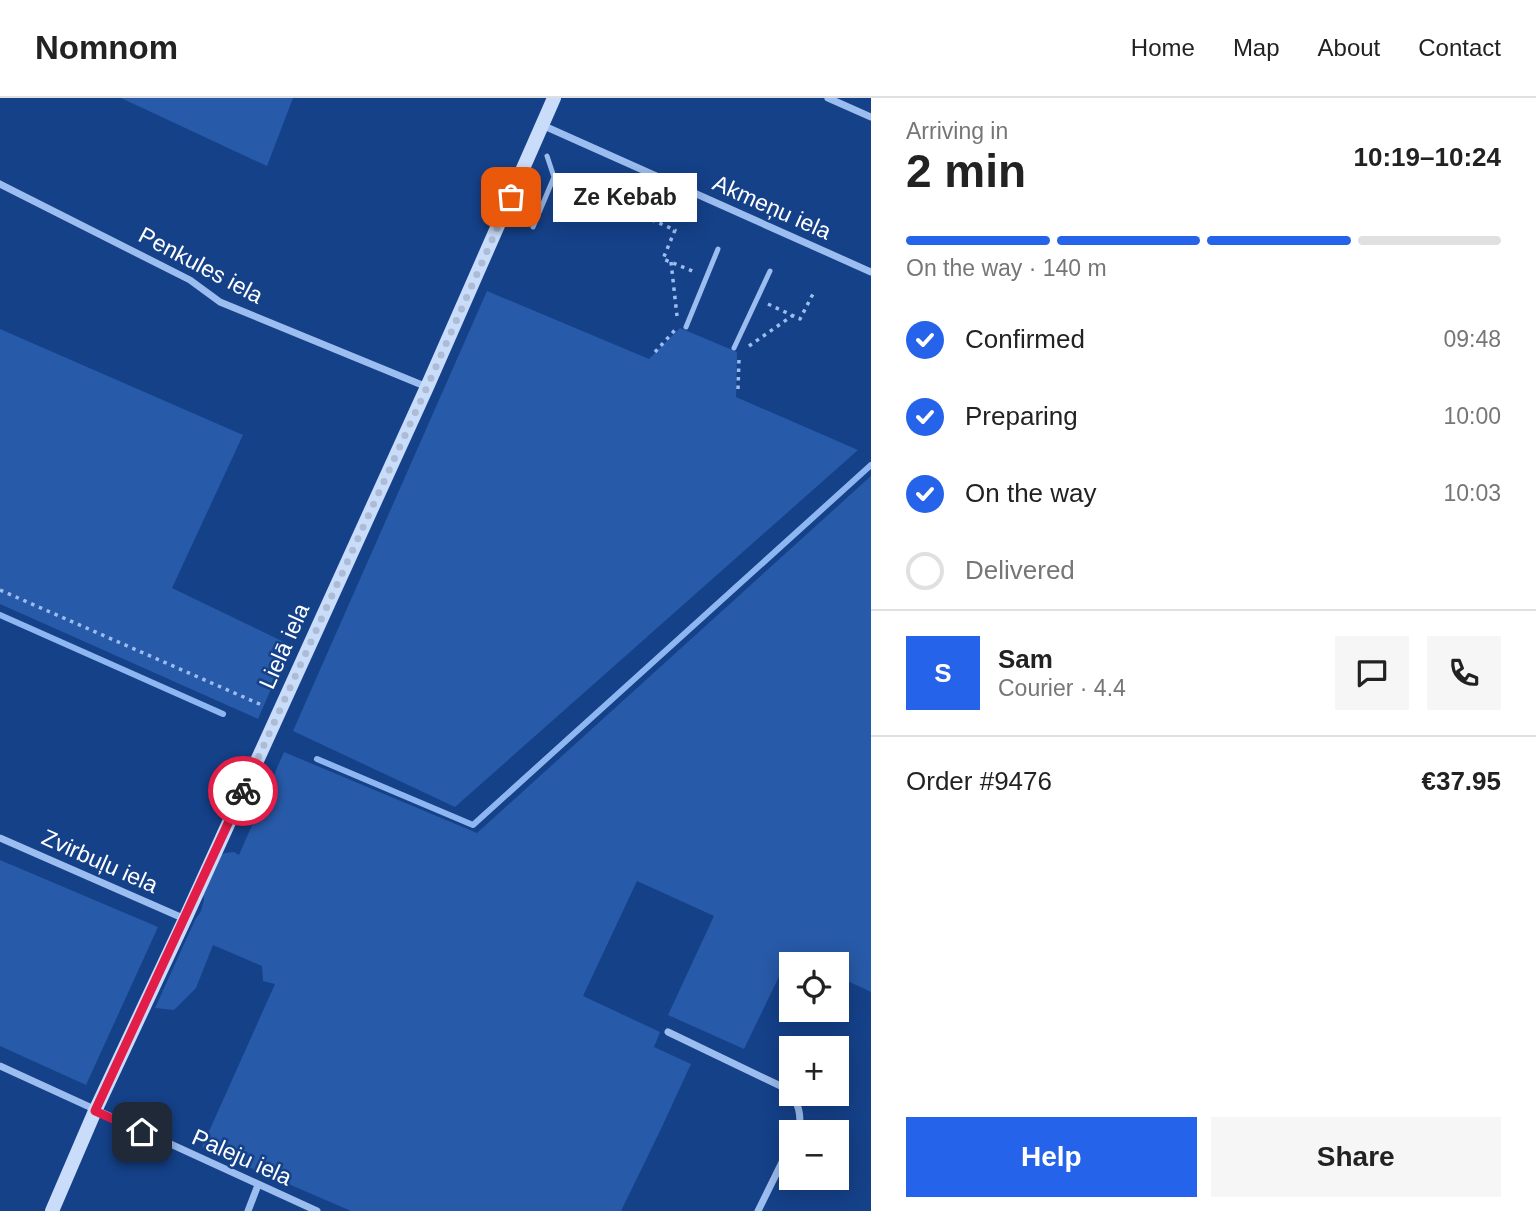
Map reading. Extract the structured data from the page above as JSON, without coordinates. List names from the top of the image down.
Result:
{
  "streets": {
    "street": [
      "Akmeņu iela",
      "Penkules iela",
      "Lielā iela",
      "Zvirbuļu iela",
      "Paleju iela"
    ]
  },
  "crossings": [
    ["Akmeņu iela", "Lielā iela"],
    ["Penkules iela", "Lielā iela"],
    ["Lielā iela", "Zvirbuļu iela"],
    ["Lielā iela", "Paleju iela"]
  ],
  "places": ["Ze Kebab"],
  "page": {
    "header": "Nomnom",
    "nav": [
      "Home",
      "Map",
      "About",
      "Contact"
    ],
    "heading": ["2 min", "Arriving in", "10:19–10:24"],
    "panel": [
      "Sam",
      "Courier · 4.4",
      "Order #9476",
      "€37.95"
    ],
    "bubble": "Ze Kebab",
    "bar": "On the way · 140 m",
    "list": [
      ["Confirmed", "09:48"],
      ["Preparing", "10:00"],
      ["On the way", "10:03"],
      "Delivered"
    ],
    "round": "S",
    "map_buttons": ["+", "−"],
    "buttons": ["Help", "Share"]
  }
}
